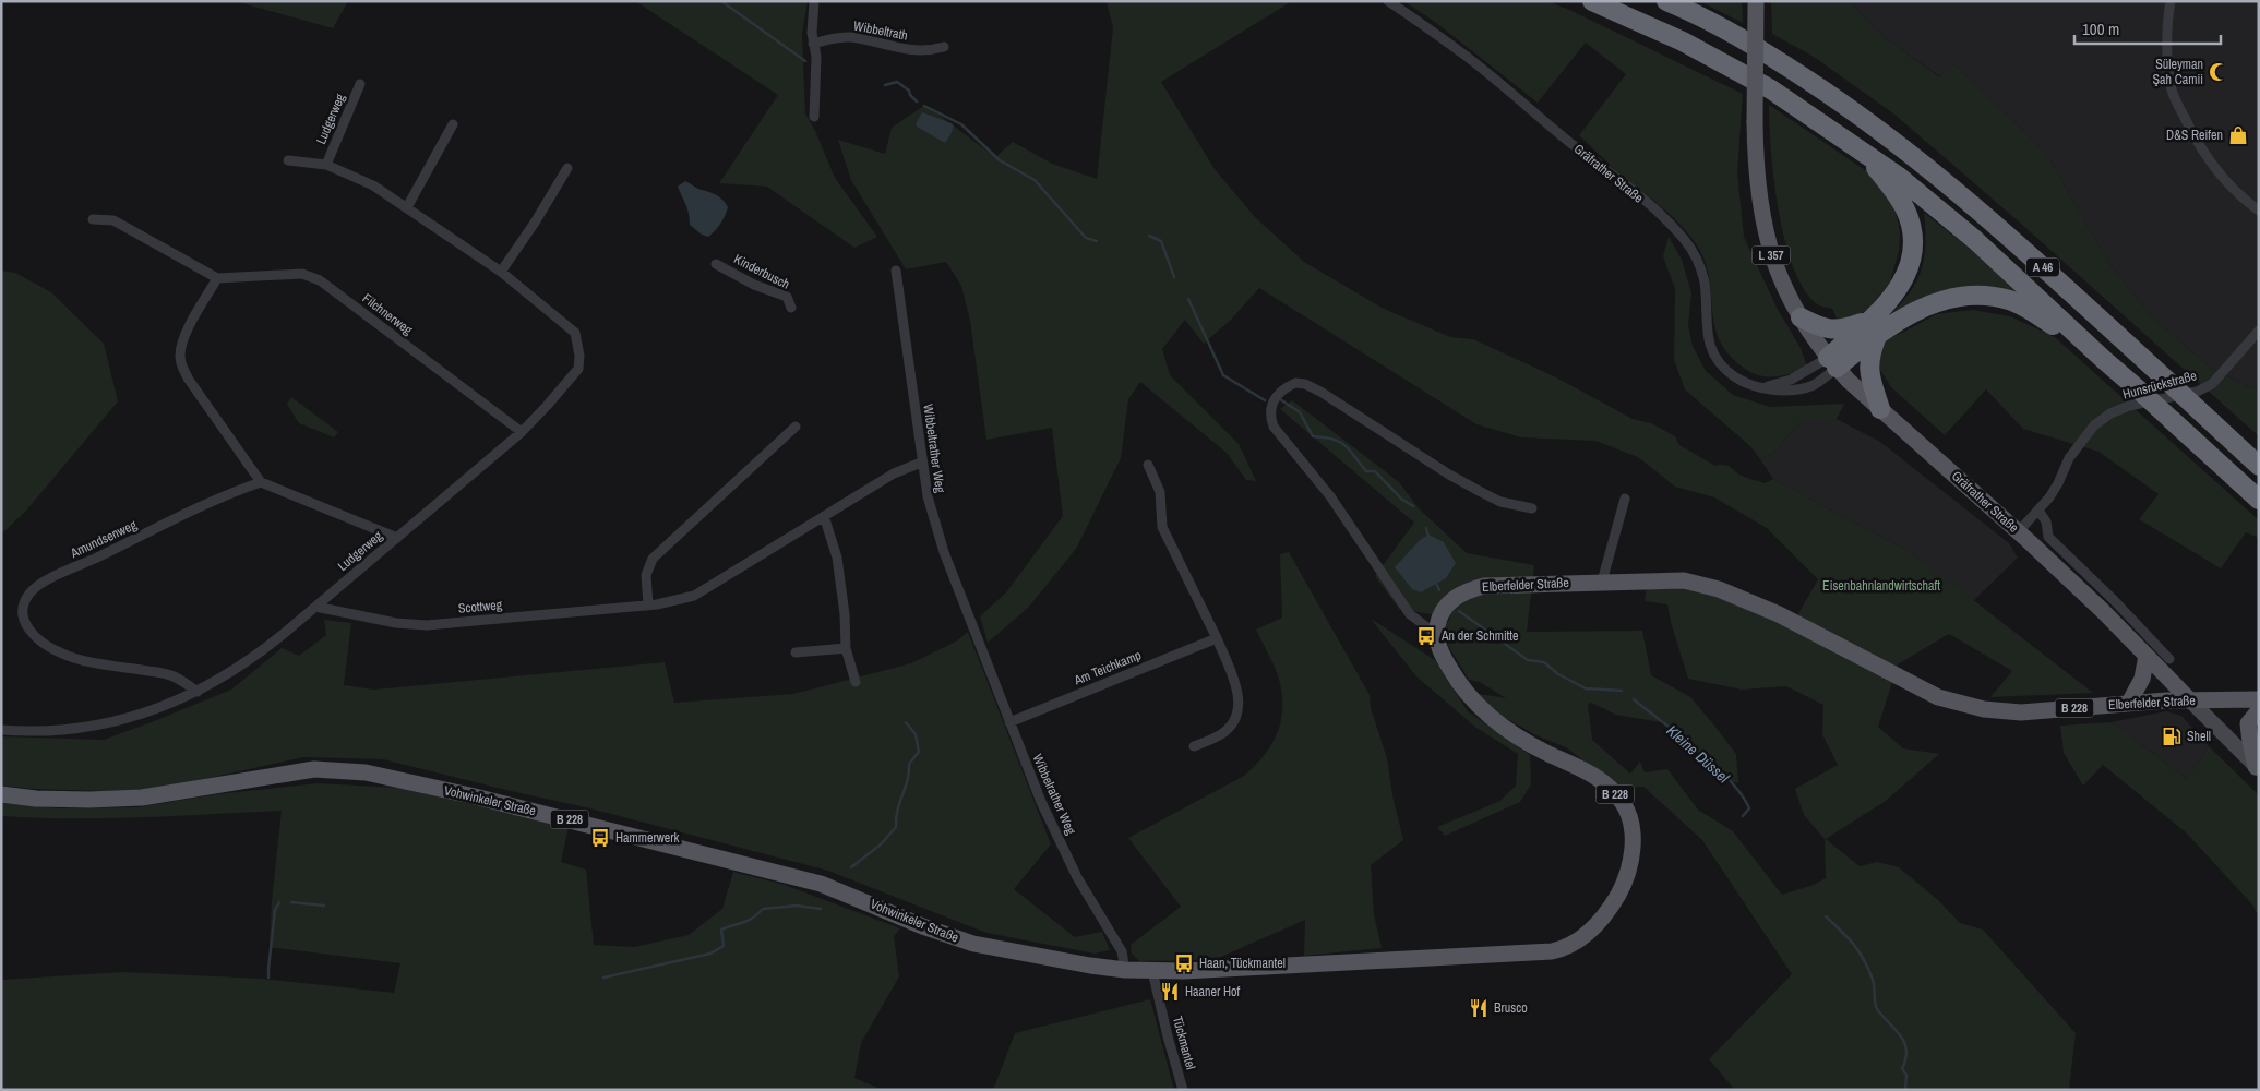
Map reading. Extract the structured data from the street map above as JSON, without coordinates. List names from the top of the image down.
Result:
{
  "streets": {
    "highway": ["A 46"],
    "main road": [
      "Gräfrather Straße",
      "L 357",
      "Elberfelder Straße",
      "B 228",
      "Vohwinkeler Straße"
    ],
    "street": [
      "Wibbeltrath",
      "Ludgerweg",
      "Kinderbusch",
      "Filchnerweg",
      "Hunsrückstraße",
      "Wibbeltrather Weg",
      "Amundsenweg",
      "Scottweg",
      "Am Teichkamp",
      "Wibbelrather Weg",
      "Tückmantel"
    ]
  },
  "crossings": [
    ["Ludgerweg", "Filchnerweg"],
    ["Ludgerweg", "Amundsenweg"],
    ["Ludgerweg", "Scottweg"],
    ["Gräfrather Straße", "L 357"],
    ["Gräfrather Straße", "Hunsrückstraße"],
    ["Gräfrather Straße", "Elberfelder Straße"],
    ["L 357", "Elberfelder Straße"],
    ["Wibbeltrather Weg", "Scottweg"],
    ["Wibbeltrather Weg", "Wibbelrather Weg"],
    ["Elberfelder Straße", "B 228"],
    ["Am Teichkamp", "Wibbelrather Weg"],
    ["B 228", "Wibbelrather Weg"],
    ["B 228", "Vohwinkeler Straße"],
    ["B 228", "Tückmantel"],
    ["Wibbelrather Weg", "Vohwinkeler Straße"]
  ],
  "water": ["Kleine Düssel"],
  "parks": ["Eisenbahnlandwirtschaft"],
  "places": {
    "mosque": ["Süleyman Şah Camii"],
    "shop": ["D&S Reifen"],
    "bus stop": ["An der Schmitte", "Hammerwerk", "Haan, Tückmantel"],
    "fuel station": ["Shell"],
    "restaurant": ["Haaner Hof", "Brusco"]
  },
  "scale_bar": "100 m"
}
